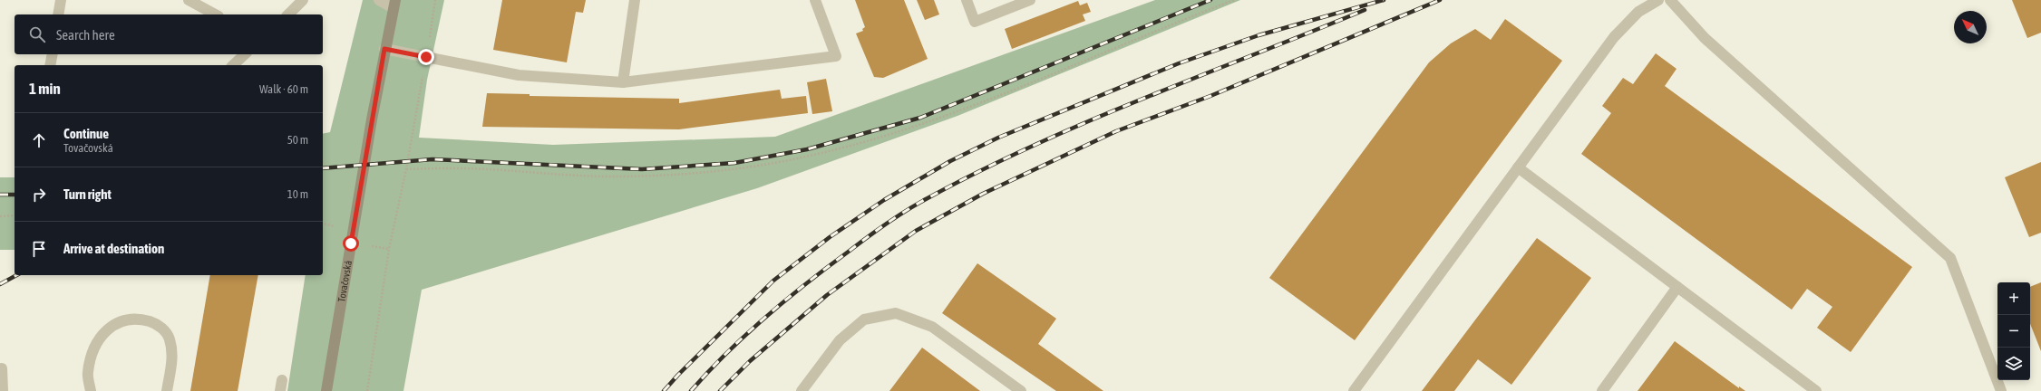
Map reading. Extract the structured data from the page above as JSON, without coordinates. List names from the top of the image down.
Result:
{
  "streets": {
    "main road": ["Tovačovská"]
  },
  "north": "top left",
  "page": {
    "search": "Search here",
    "heading": ["1 min", "Walk · 60 m"],
    "list": [
      ["Continue", "Tovačovská", "50 m"],
      ["Turn right", "10 m"],
      "Arrive at destination"
    ],
    "map_buttons": ["+", "−"]
  }
}
